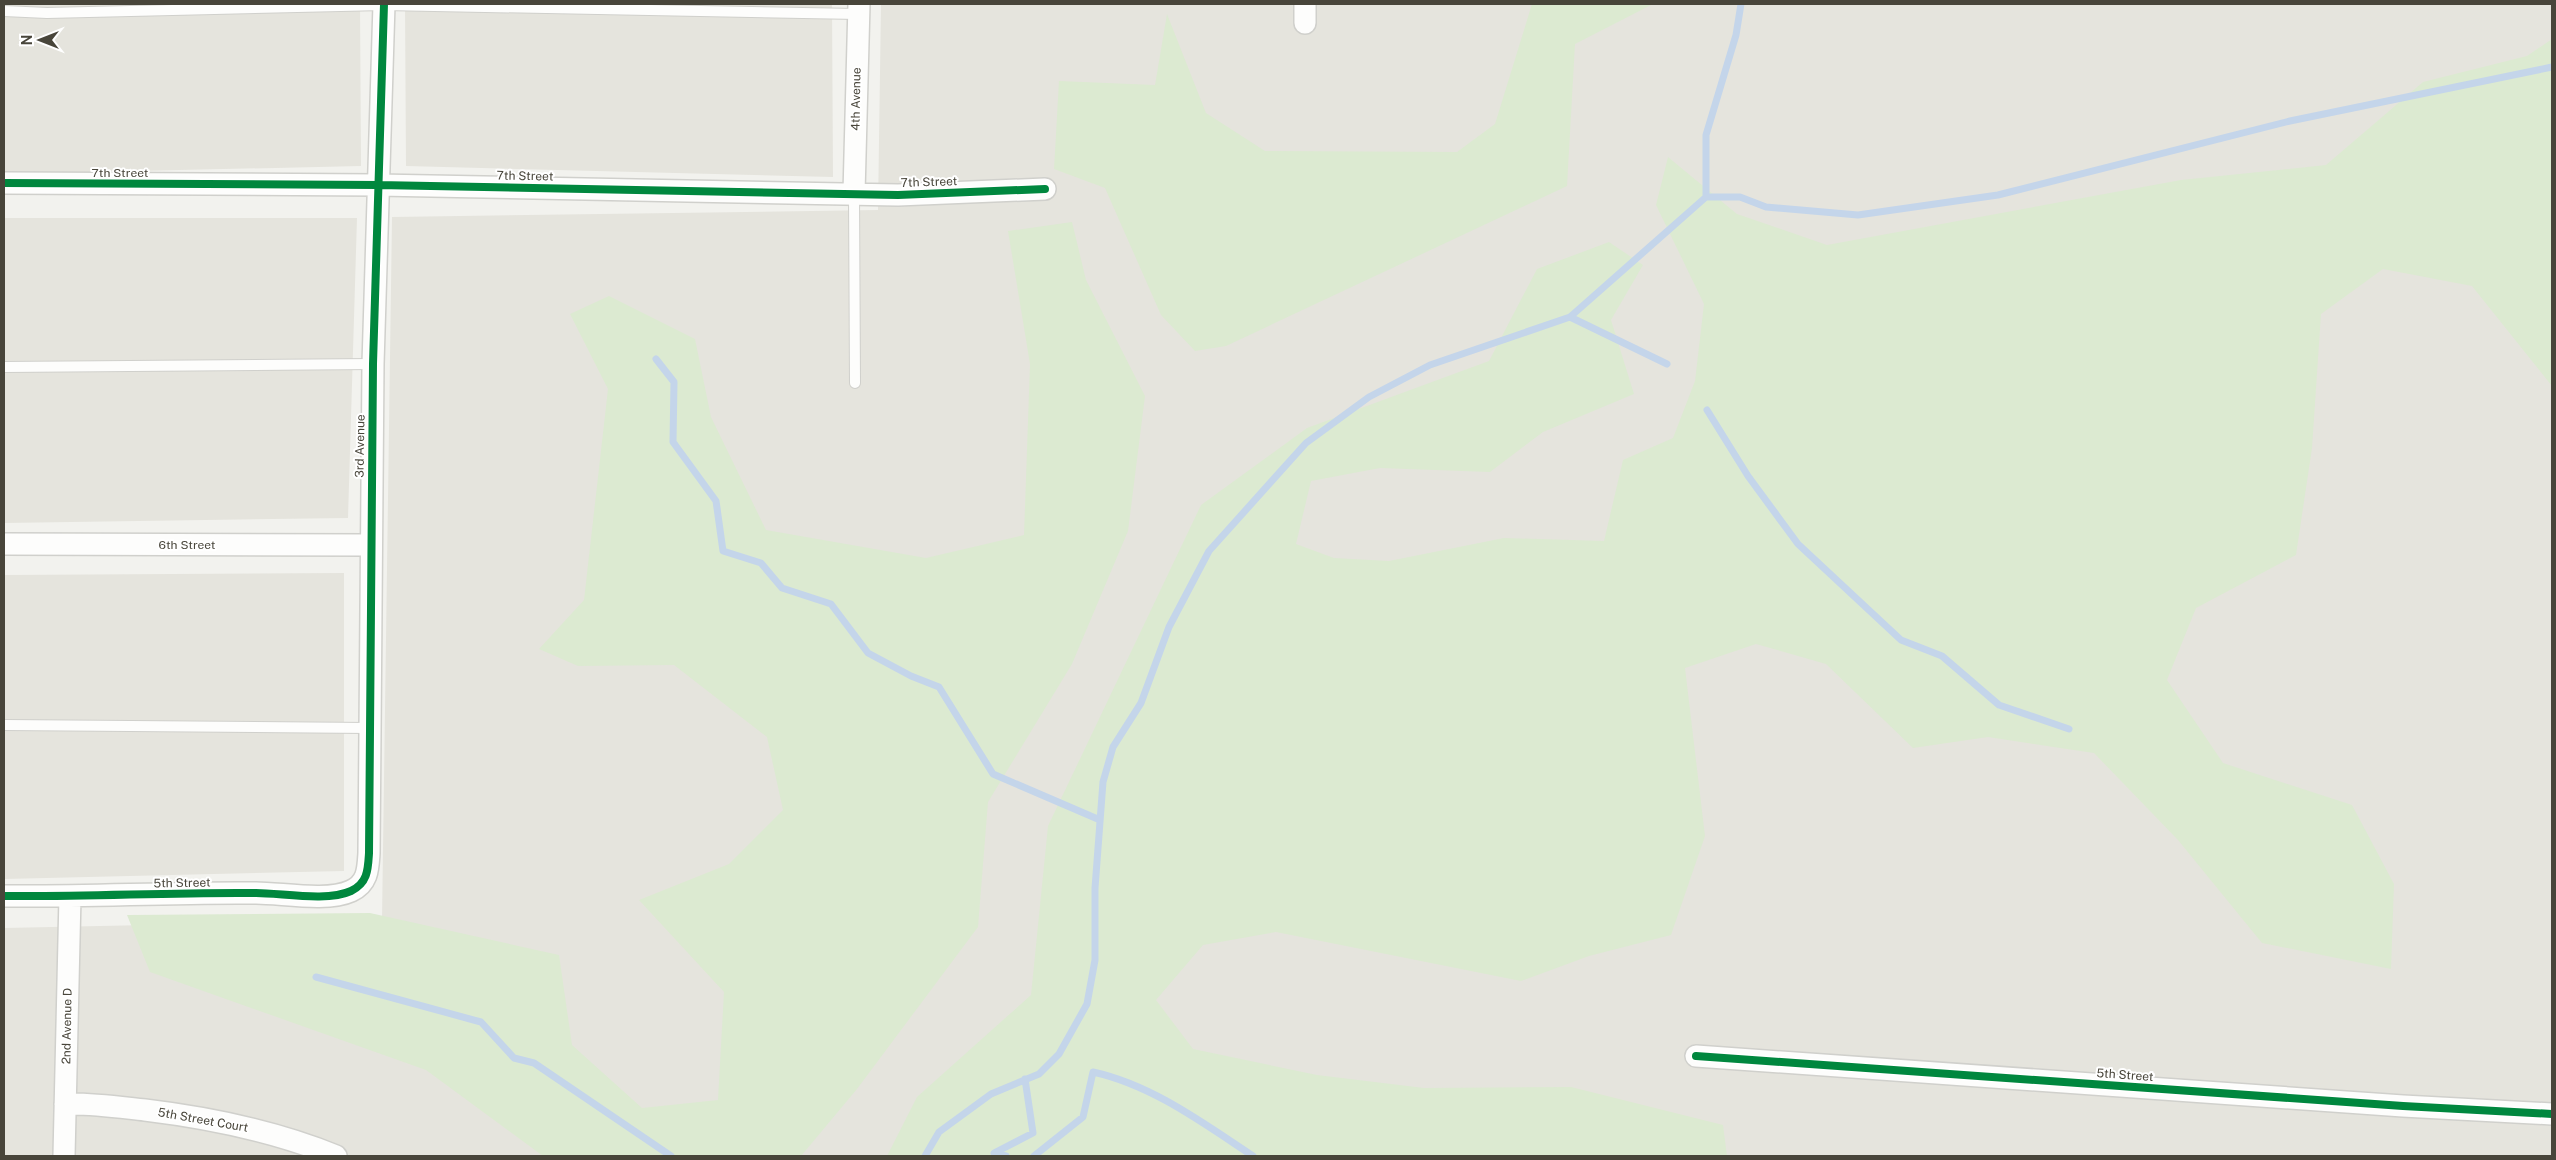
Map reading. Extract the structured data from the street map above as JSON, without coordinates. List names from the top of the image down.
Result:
{
  "streets": {
    "street": [
      "4th Avenue",
      "7th Street",
      "3rd Avenue",
      "6th Street",
      "5th Street",
      "2nd Avenue D",
      "5th Street Court"
    ]
  },
  "crossings": [
    ["4th Avenue", "7th Street"],
    ["7th Street", "3rd Avenue"],
    ["3rd Avenue", "6th Street"],
    ["3rd Avenue", "5th Street"],
    ["5th Street", "2nd Avenue D"],
    ["2nd Avenue D", "5th Street Court"]
  ],
  "north": "left"
}
